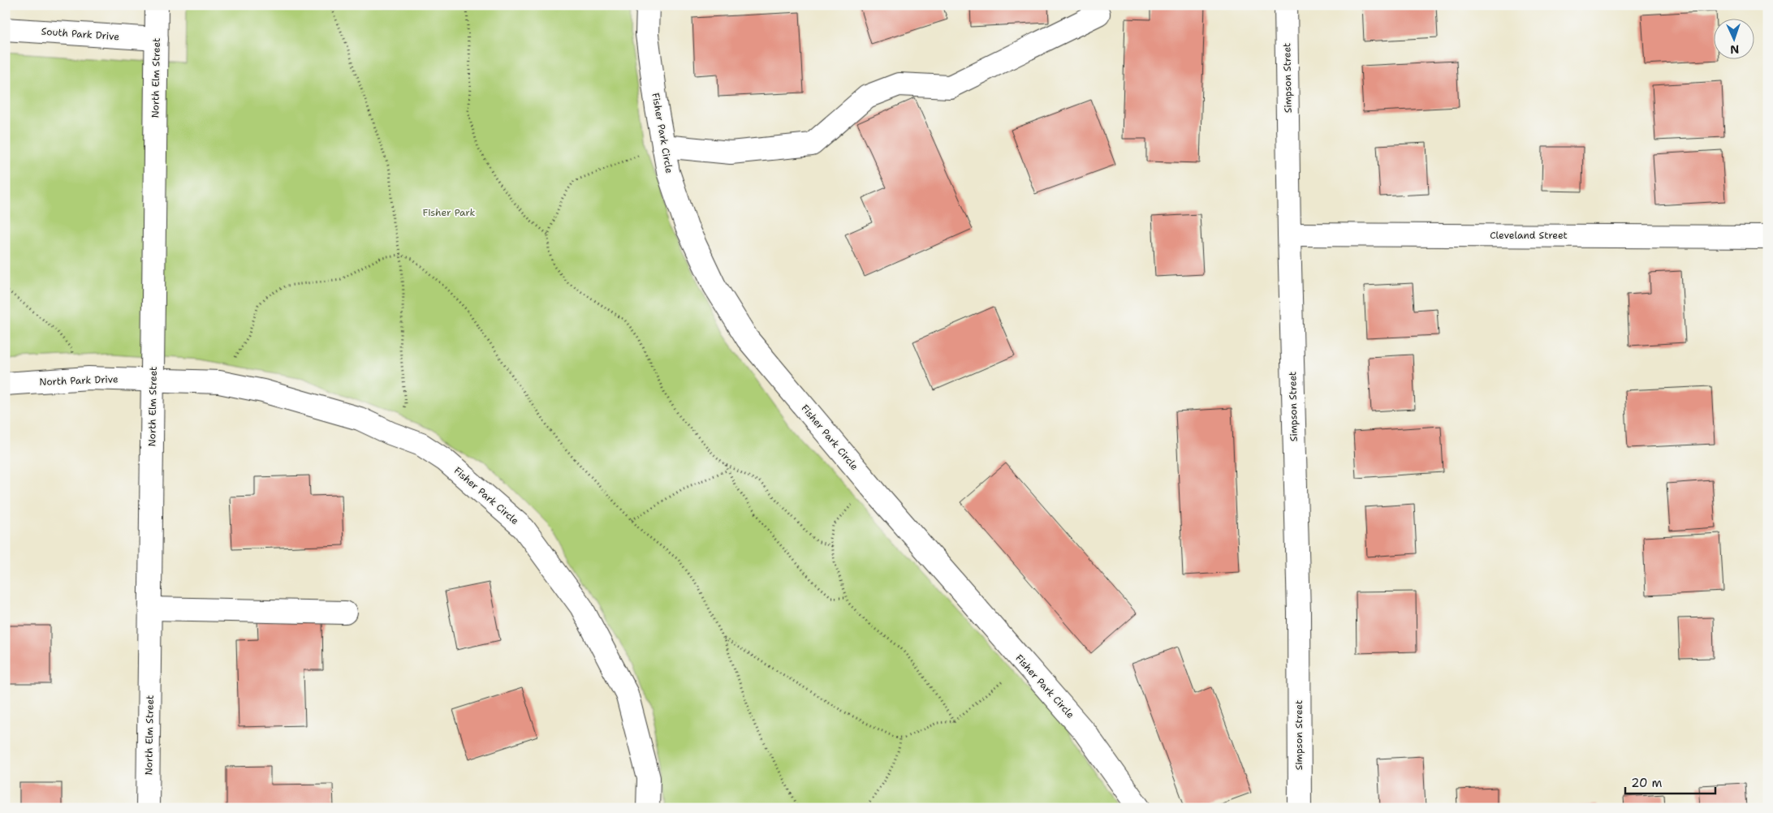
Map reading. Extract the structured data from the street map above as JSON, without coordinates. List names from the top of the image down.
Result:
{
  "streets": {
    "street": [
      "South Park Drive",
      "North Elm Street",
      "Simpson Street",
      "Fisher Park Circle",
      "Cleveland Street",
      "North Park Drive"
    ]
  },
  "crossings": [
    ["South Park Drive", "North Elm Street"],
    ["North Elm Street", "Fisher Park Circle"],
    ["North Elm Street", "North Park Drive"],
    ["Simpson Street", "Cleveland Street"],
    ["Fisher Park Circle", "North Park Drive"]
  ],
  "parks": ["Fisher Park"],
  "scale_bar": "20 m",
  "north": "bottom"
}
